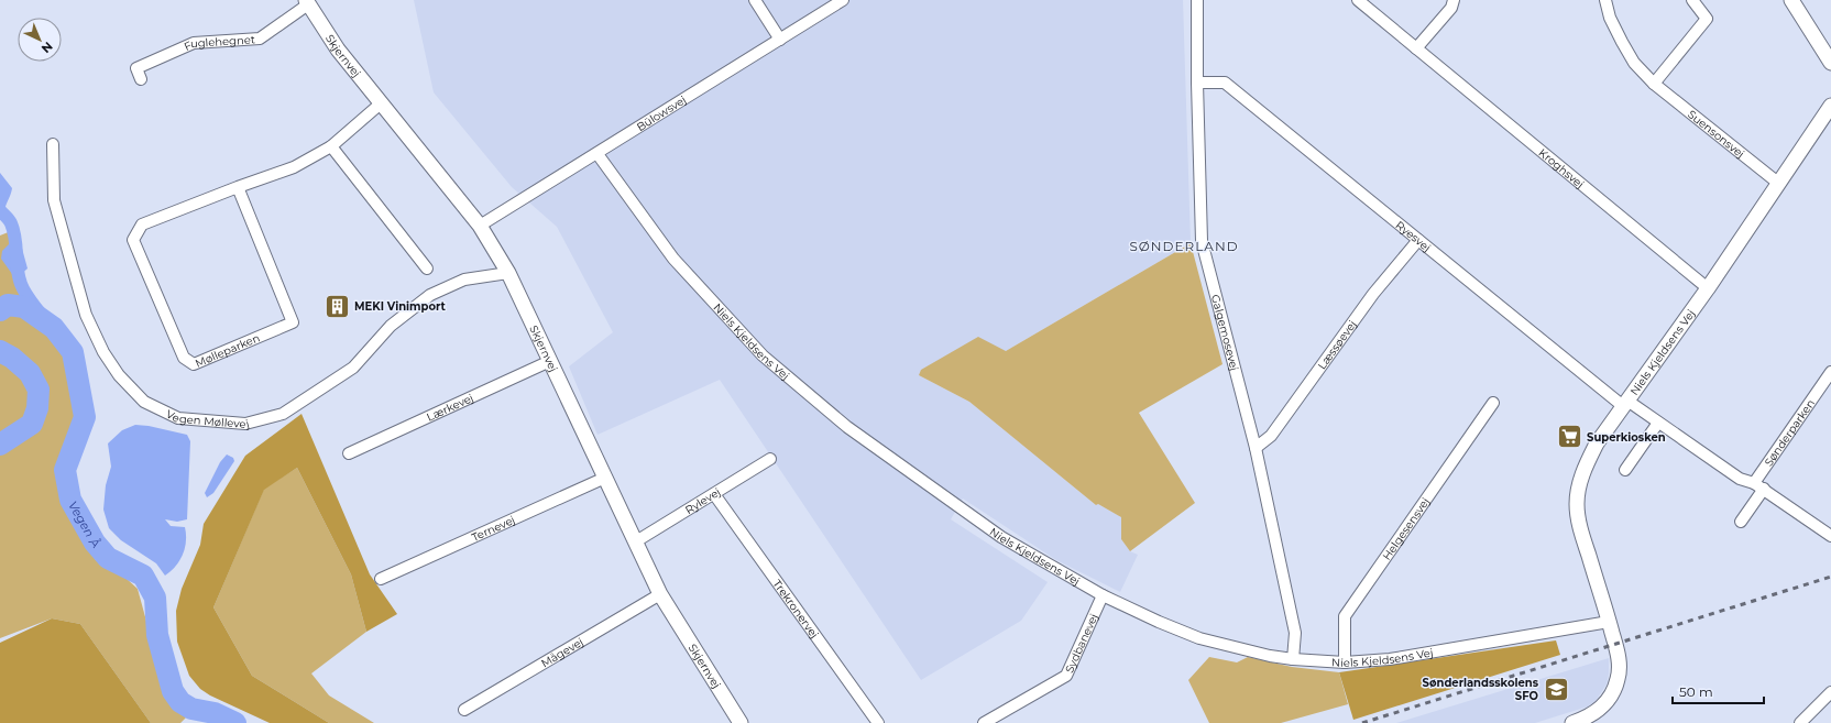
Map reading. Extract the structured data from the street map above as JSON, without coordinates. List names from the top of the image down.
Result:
{
  "streets": {
    "street": [
      "Fuglehegnet",
      "Skjernvej",
      "Bülowsvej",
      "Suensonsvej",
      "Kroghsvej",
      "Ryesvej",
      "Galgemosevej",
      "Niels Kjeldsens Vej",
      "Læssøevej",
      "Mølleparken",
      "Lærkevej",
      "Vegen Møllevej",
      "Sønderparken",
      "Rylevej",
      "Ternevej",
      "Helgesensvej",
      "Trekronervej",
      "Sydbanevej",
      "Mågevej"
    ]
  },
  "crossings": [
    ["Fuglehegnet", "Skjernvej"],
    ["Skjernvej", "Bülowsvej"],
    ["Skjernvej", "Mølleparken"],
    ["Skjernvej", "Lærkevej"],
    ["Skjernvej", "Vegen Møllevej"],
    ["Skjernvej", "Rylevej"],
    ["Skjernvej", "Ternevej"],
    ["Skjernvej", "Mågevej"],
    ["Bülowsvej", "Niels Kjeldsens Vej"],
    ["Suensonsvej", "Niels Kjeldsens Vej"],
    ["Kroghsvej", "Niels Kjeldsens Vej"],
    ["Ryesvej", "Galgemosevej"],
    ["Ryesvej", "Niels Kjeldsens Vej"],
    ["Ryesvej", "Læssøevej"],
    ["Galgemosevej", "Niels Kjeldsens Vej"],
    ["Galgemosevej", "Læssøevej"],
    ["Niels Kjeldsens Vej", "Helgesensvej"],
    ["Niels Kjeldsens Vej", "Sydbanevej"],
    ["Rylevej", "Trekronervej"]
  ],
  "districts": ["SØNDERLAND"],
  "water": ["Vegen Å"],
  "places": {
    "building": ["MEKI Vinimport"],
    "supermarket": ["Superkiosken"],
    "school or university": ["Sønderlandsskolens SFO"]
  },
  "scale_bar": "50 m",
  "north": "bottom right"
}
